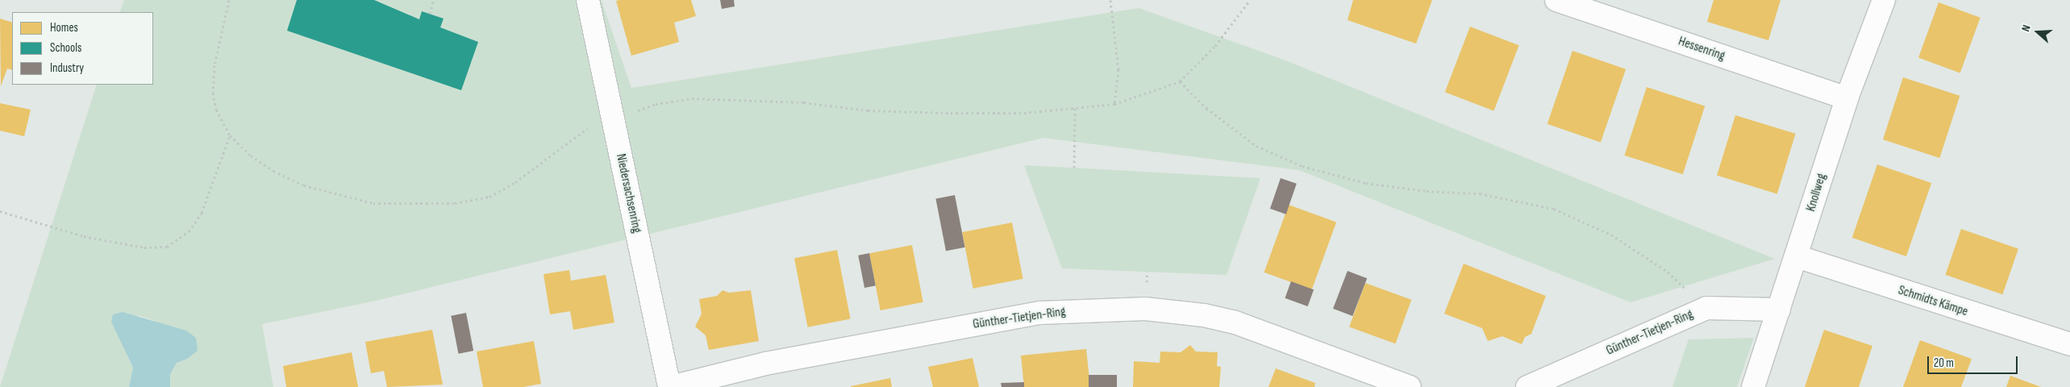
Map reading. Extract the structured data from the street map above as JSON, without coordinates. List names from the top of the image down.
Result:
{
  "streets": {
    "street": [
      "Hessenring",
      "Knollweg",
      "Niedersachsenring",
      "Schmidts Kämpe",
      "Günther-Tietjen-Ring"
    ]
  },
  "crossings": [
    ["Hessenring", "Knollweg"],
    ["Knollweg", "Schmidts Kämpe"],
    ["Knollweg", "Günther-Tietjen-Ring"],
    ["Niedersachsenring", "Günther-Tietjen-Ring"]
  ],
  "legend": ["Homes", "Schools", "Industry"],
  "scale_bar": "20 m",
  "north": "left"
}
